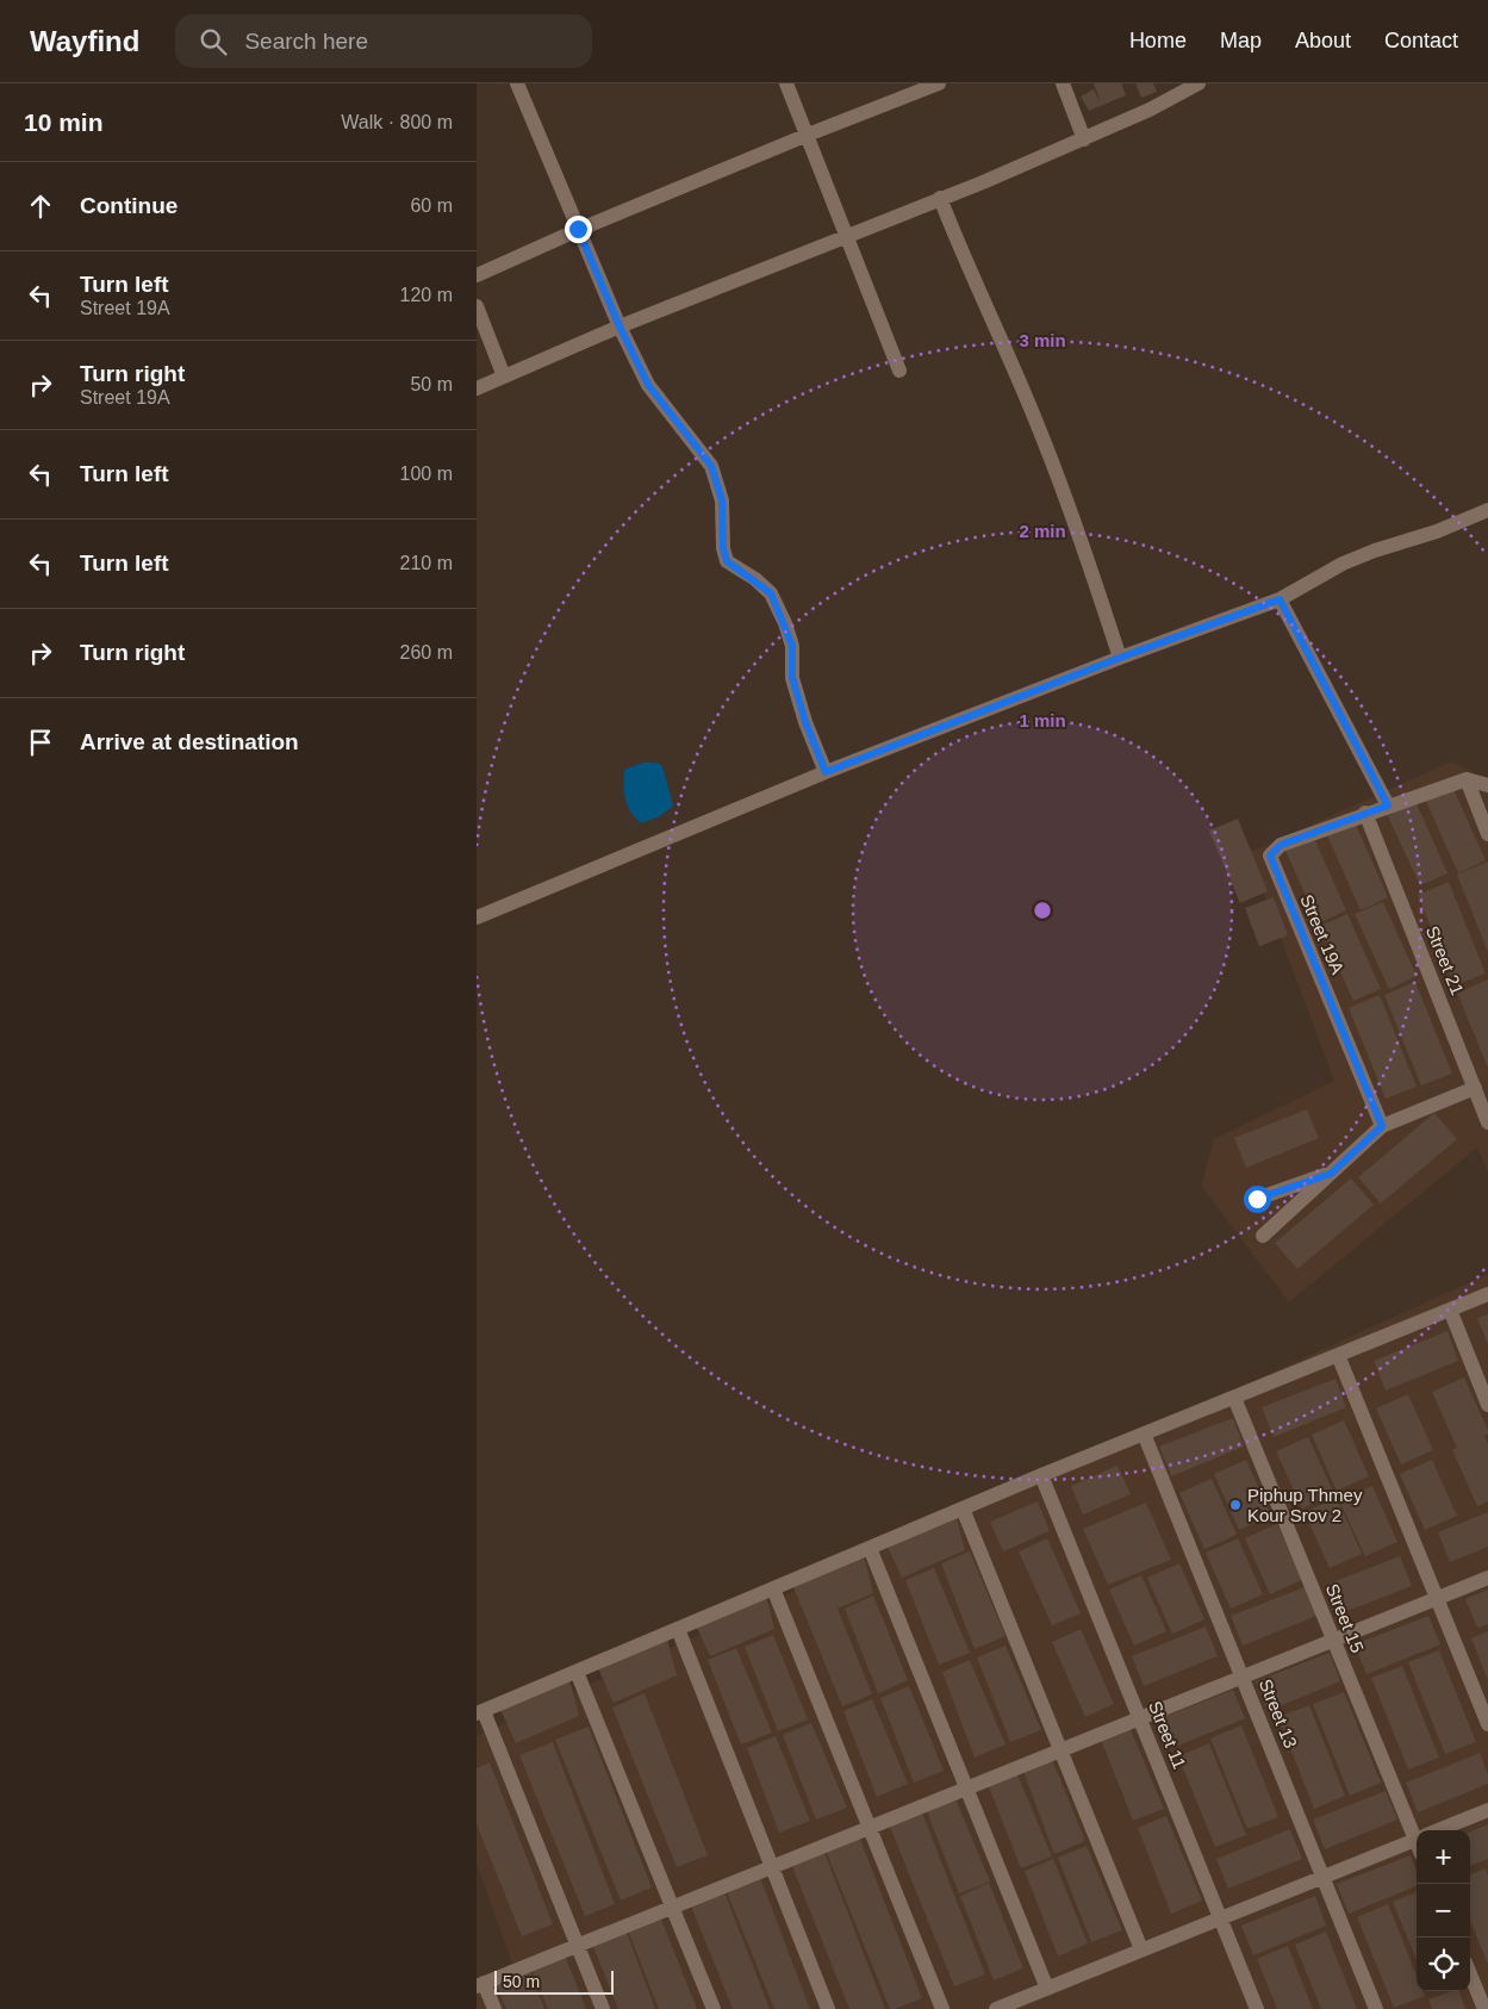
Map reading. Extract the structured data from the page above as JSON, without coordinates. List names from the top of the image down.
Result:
{
  "streets": {
    "street": [
      "Street 19A",
      "Street 21",
      "Street 15",
      "Street 13",
      "Street 11"
    ]
  },
  "crossings": [
    ["Street 19A", "Street 21"]
  ],
  "places": ["Piphup Thmey Kour Srov 2"],
  "scale_bar": "50 m",
  "page": {
    "header": "Wayfind",
    "search": "Search here",
    "nav": [
      "Home",
      "Map",
      "About",
      "Contact"
    ],
    "heading": ["10 min", "Walk · 800 m"],
    "list": [
      ["Continue", "60 m"],
      ["Turn left", "Street 19A", "120 m"],
      ["Turn right", "Street 19A", "50 m"],
      ["Turn left", "100 m"],
      ["Turn left", "210 m"],
      ["Turn right", "260 m"],
      "Arrive at destination"
    ],
    "map_buttons": ["+", "−"],
    "scale": "50 m"
  },
  "rings": ["3 min", "2 min", "1 min"]
}
